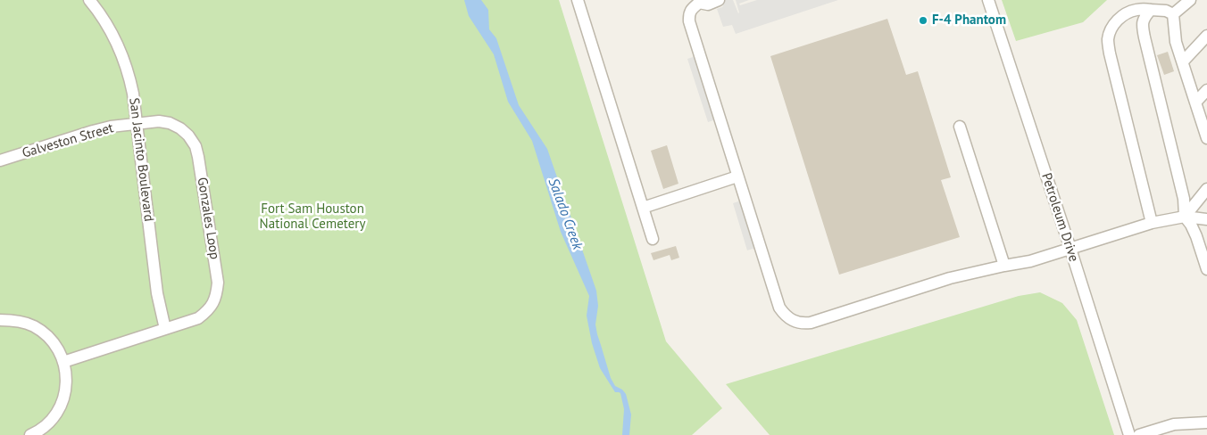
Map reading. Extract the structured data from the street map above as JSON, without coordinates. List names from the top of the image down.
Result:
{
  "streets": {
    "street": [
      "Galveston Street",
      "San Jacinto Boulevard",
      "Petroleum Drive",
      "Gonzales Loop"
    ]
  },
  "crossings": [
    ["Galveston Street", "San Jacinto Boulevard"],
    ["Galveston Street", "Gonzales Loop"],
    ["San Jacinto Boulevard", "Gonzales Loop"]
  ],
  "water": ["Salado Creek"],
  "parks": ["Fort Sam Houston National Cemetery"],
  "places": ["F-4 Phantom"]
}
